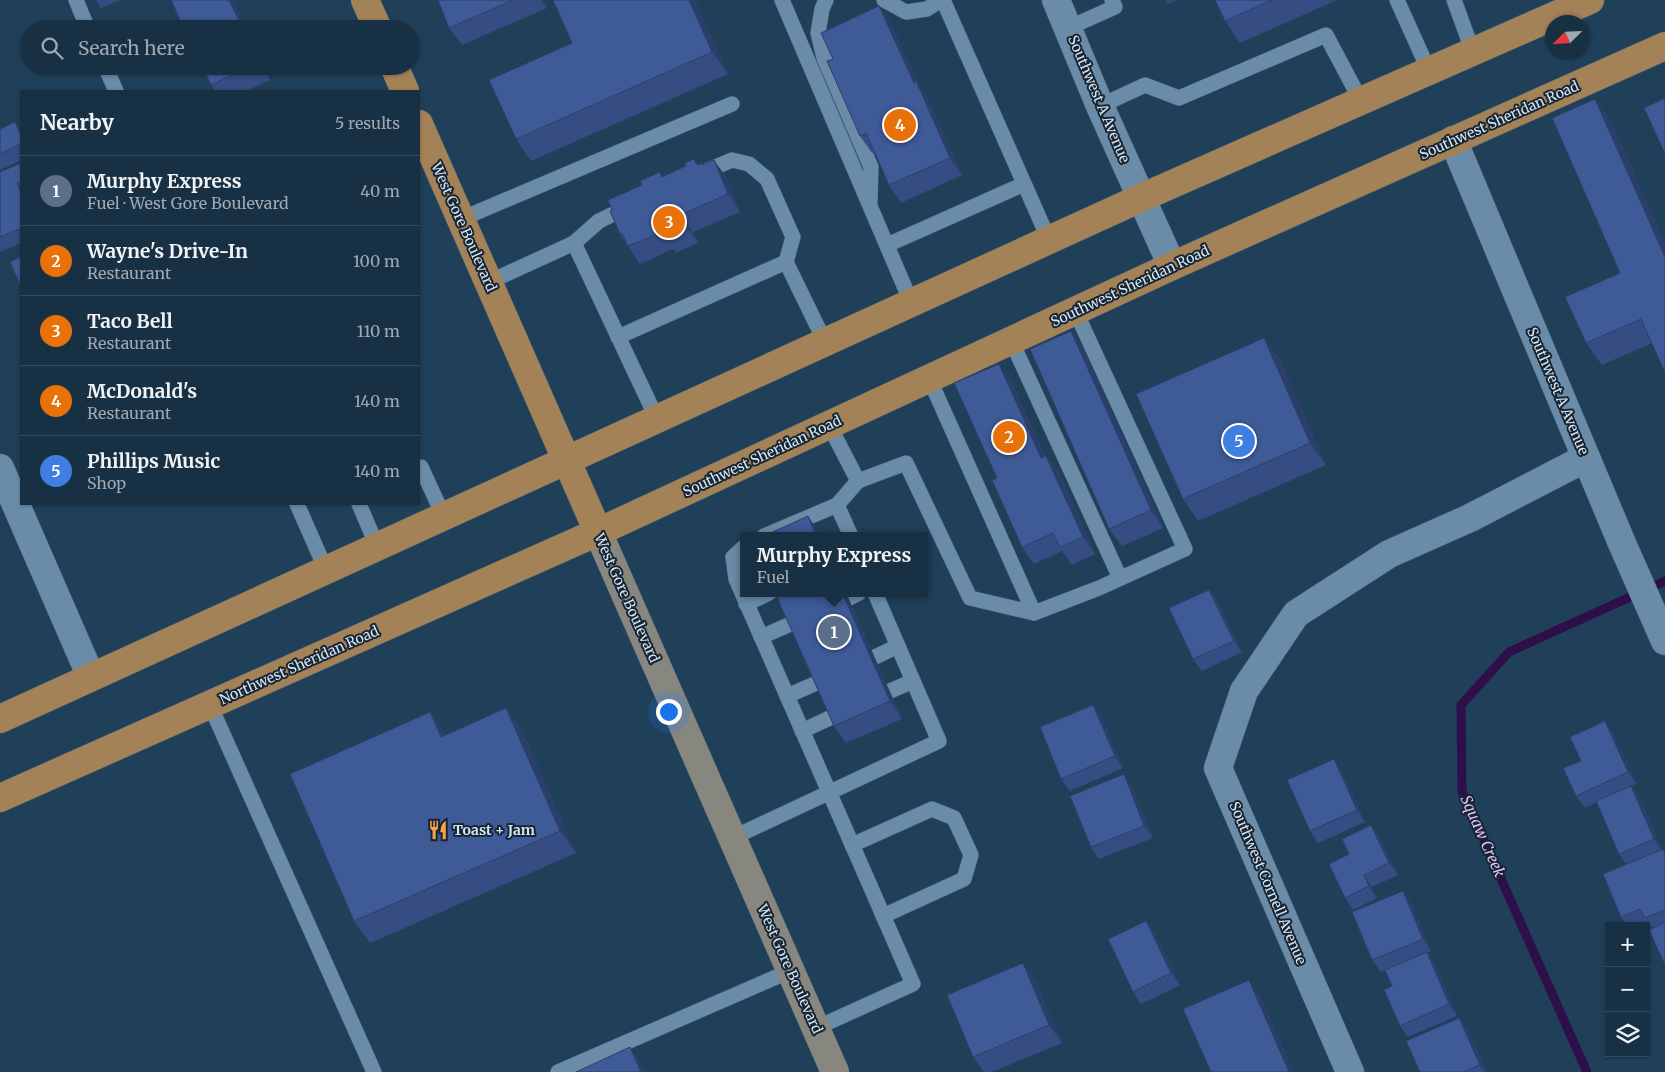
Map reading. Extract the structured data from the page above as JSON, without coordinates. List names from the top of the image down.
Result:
{
  "streets": {
    "main road": ["Southwest Sheridan Road", "West Gore Boulevard", "Northwest Sheridan Road"],
    "street": ["Southwest A Avenue", "Southwest Cornell Avenue"]
  },
  "crossings": [
    ["Southwest A Avenue", "Southwest Sheridan Road"],
    ["Southwest A Avenue", "Southwest Cornell Avenue"],
    ["Southwest Sheridan Road", "West Gore Boulevard"],
    ["Southwest Sheridan Road", "Northwest Sheridan Road"],
    ["West Gore Boulevard", "Northwest Sheridan Road"]
  ],
  "water": ["Squaw Creek"],
  "places": {
    "restaurant": ["Toast + Jam"]
  },
  "north": "bottom left",
  "page": {
    "search": "Search here",
    "heading": ["Nearby", "5 results"],
    "pins": [
      "4",
      "3",
      "2",
      "5",
      "1"
    ],
    "list": [
      {
        "mark": "1",
        "name": "Murphy Express",
        "note": "Fuel · West Gore Boulevard",
        "value": "40 m"
      },
      {
        "mark": "2",
        "name": "Wayne's Drive-In",
        "note": "Restaurant",
        "value": "100 m"
      },
      {
        "mark": "3",
        "name": "Taco Bell",
        "note": "Restaurant",
        "value": "110 m"
      },
      {
        "mark": "4",
        "name": "McDonald's",
        "note": "Restaurant",
        "value": "140 m"
      },
      {
        "mark": "5",
        "name": "Phillips Music",
        "note": "Shop",
        "value": "140 m"
      }
    ],
    "popup": ["Murphy Express", "Fuel"],
    "map_buttons": ["+", "−"]
  }
}
